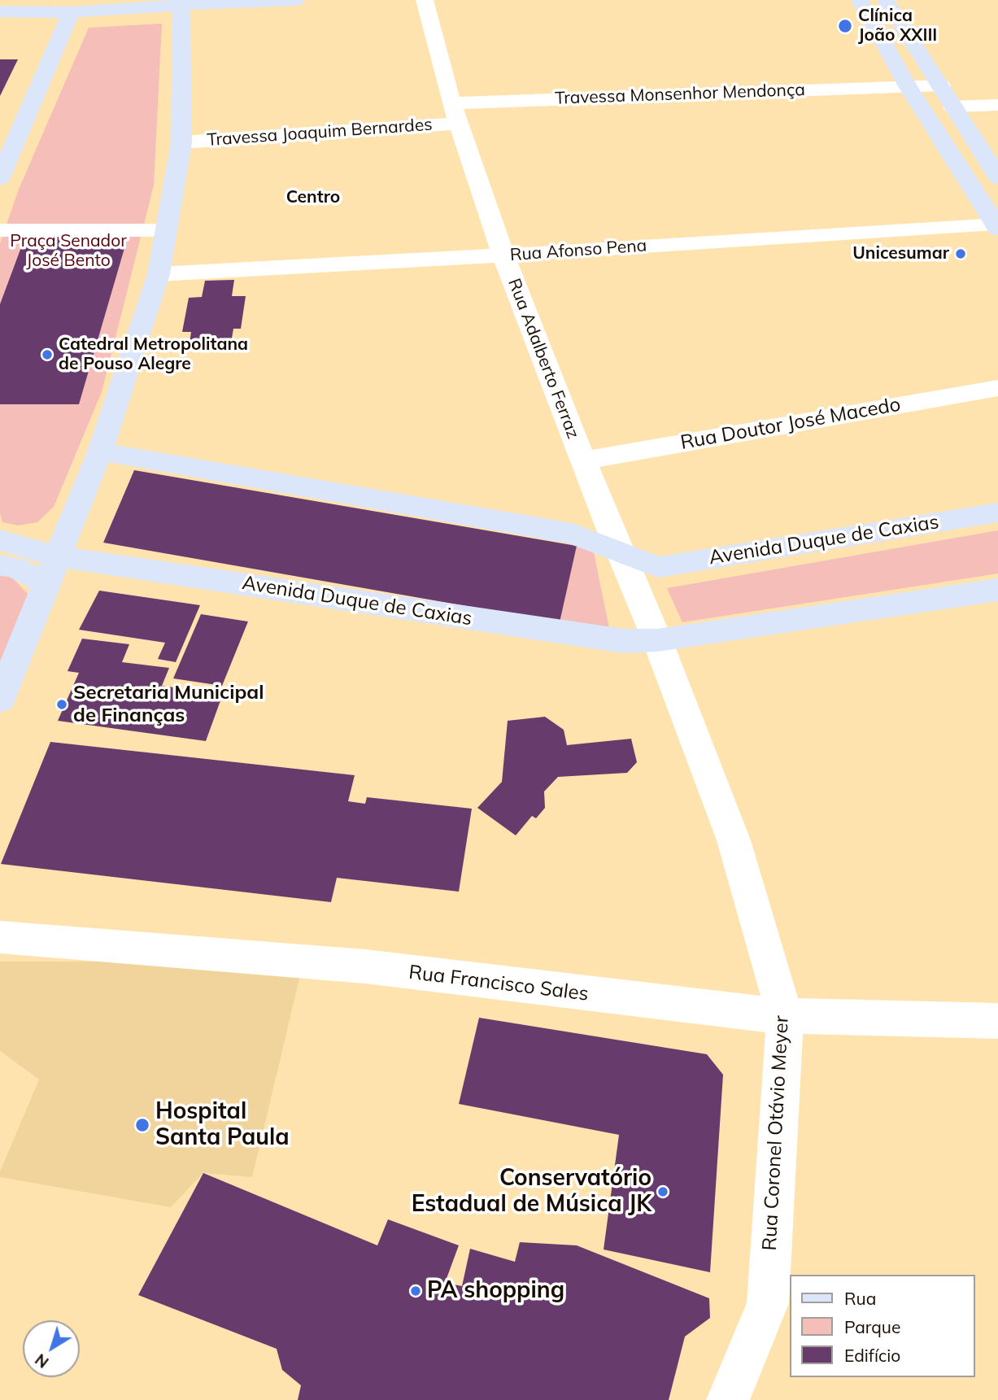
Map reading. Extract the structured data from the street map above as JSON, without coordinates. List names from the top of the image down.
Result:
{
  "streets": {
    "street": [
      "Travessa Monsenhor Mendonça",
      "Travessa Joaquim Bernardes",
      "Rua Afonso Pena",
      "Rua Adalberto Ferraz",
      "Rua Doutor José Macedo",
      "Avenida Duque de Caxias",
      "Rua Francisco Sales",
      "Rua Coronel Otávio Meyer"
    ]
  },
  "crossings": [
    ["Travessa Monsenhor Mendonça", "Travessa Joaquim Bernardes"],
    ["Travessa Monsenhor Mendonça", "Rua Adalberto Ferraz"],
    ["Travessa Joaquim Bernardes", "Rua Adalberto Ferraz"],
    ["Rua Afonso Pena", "Rua Adalberto Ferraz"],
    ["Rua Adalberto Ferraz", "Rua Doutor José Macedo"],
    ["Rua Adalberto Ferraz", "Avenida Duque de Caxias"],
    ["Avenida Duque de Caxias", "Rua Coronel Otávio Meyer"],
    ["Rua Francisco Sales", "Rua Coronel Otávio Meyer"]
  ],
  "districts": ["Centro"],
  "parks": ["Praça Senador José Bento"],
  "places": [
    "Clínica João XXIII",
    "Unicesumar",
    "Catedral Metropolitana de Pouso Alegre",
    "Secretaria Municipal de Finanças",
    "Hospital Santa Paula",
    "Conservatório Estadual de Música JK",
    "PA shopping"
  ],
  "legend": ["Rua", "Parque", "Edifício"],
  "north": "bottom left"
}
